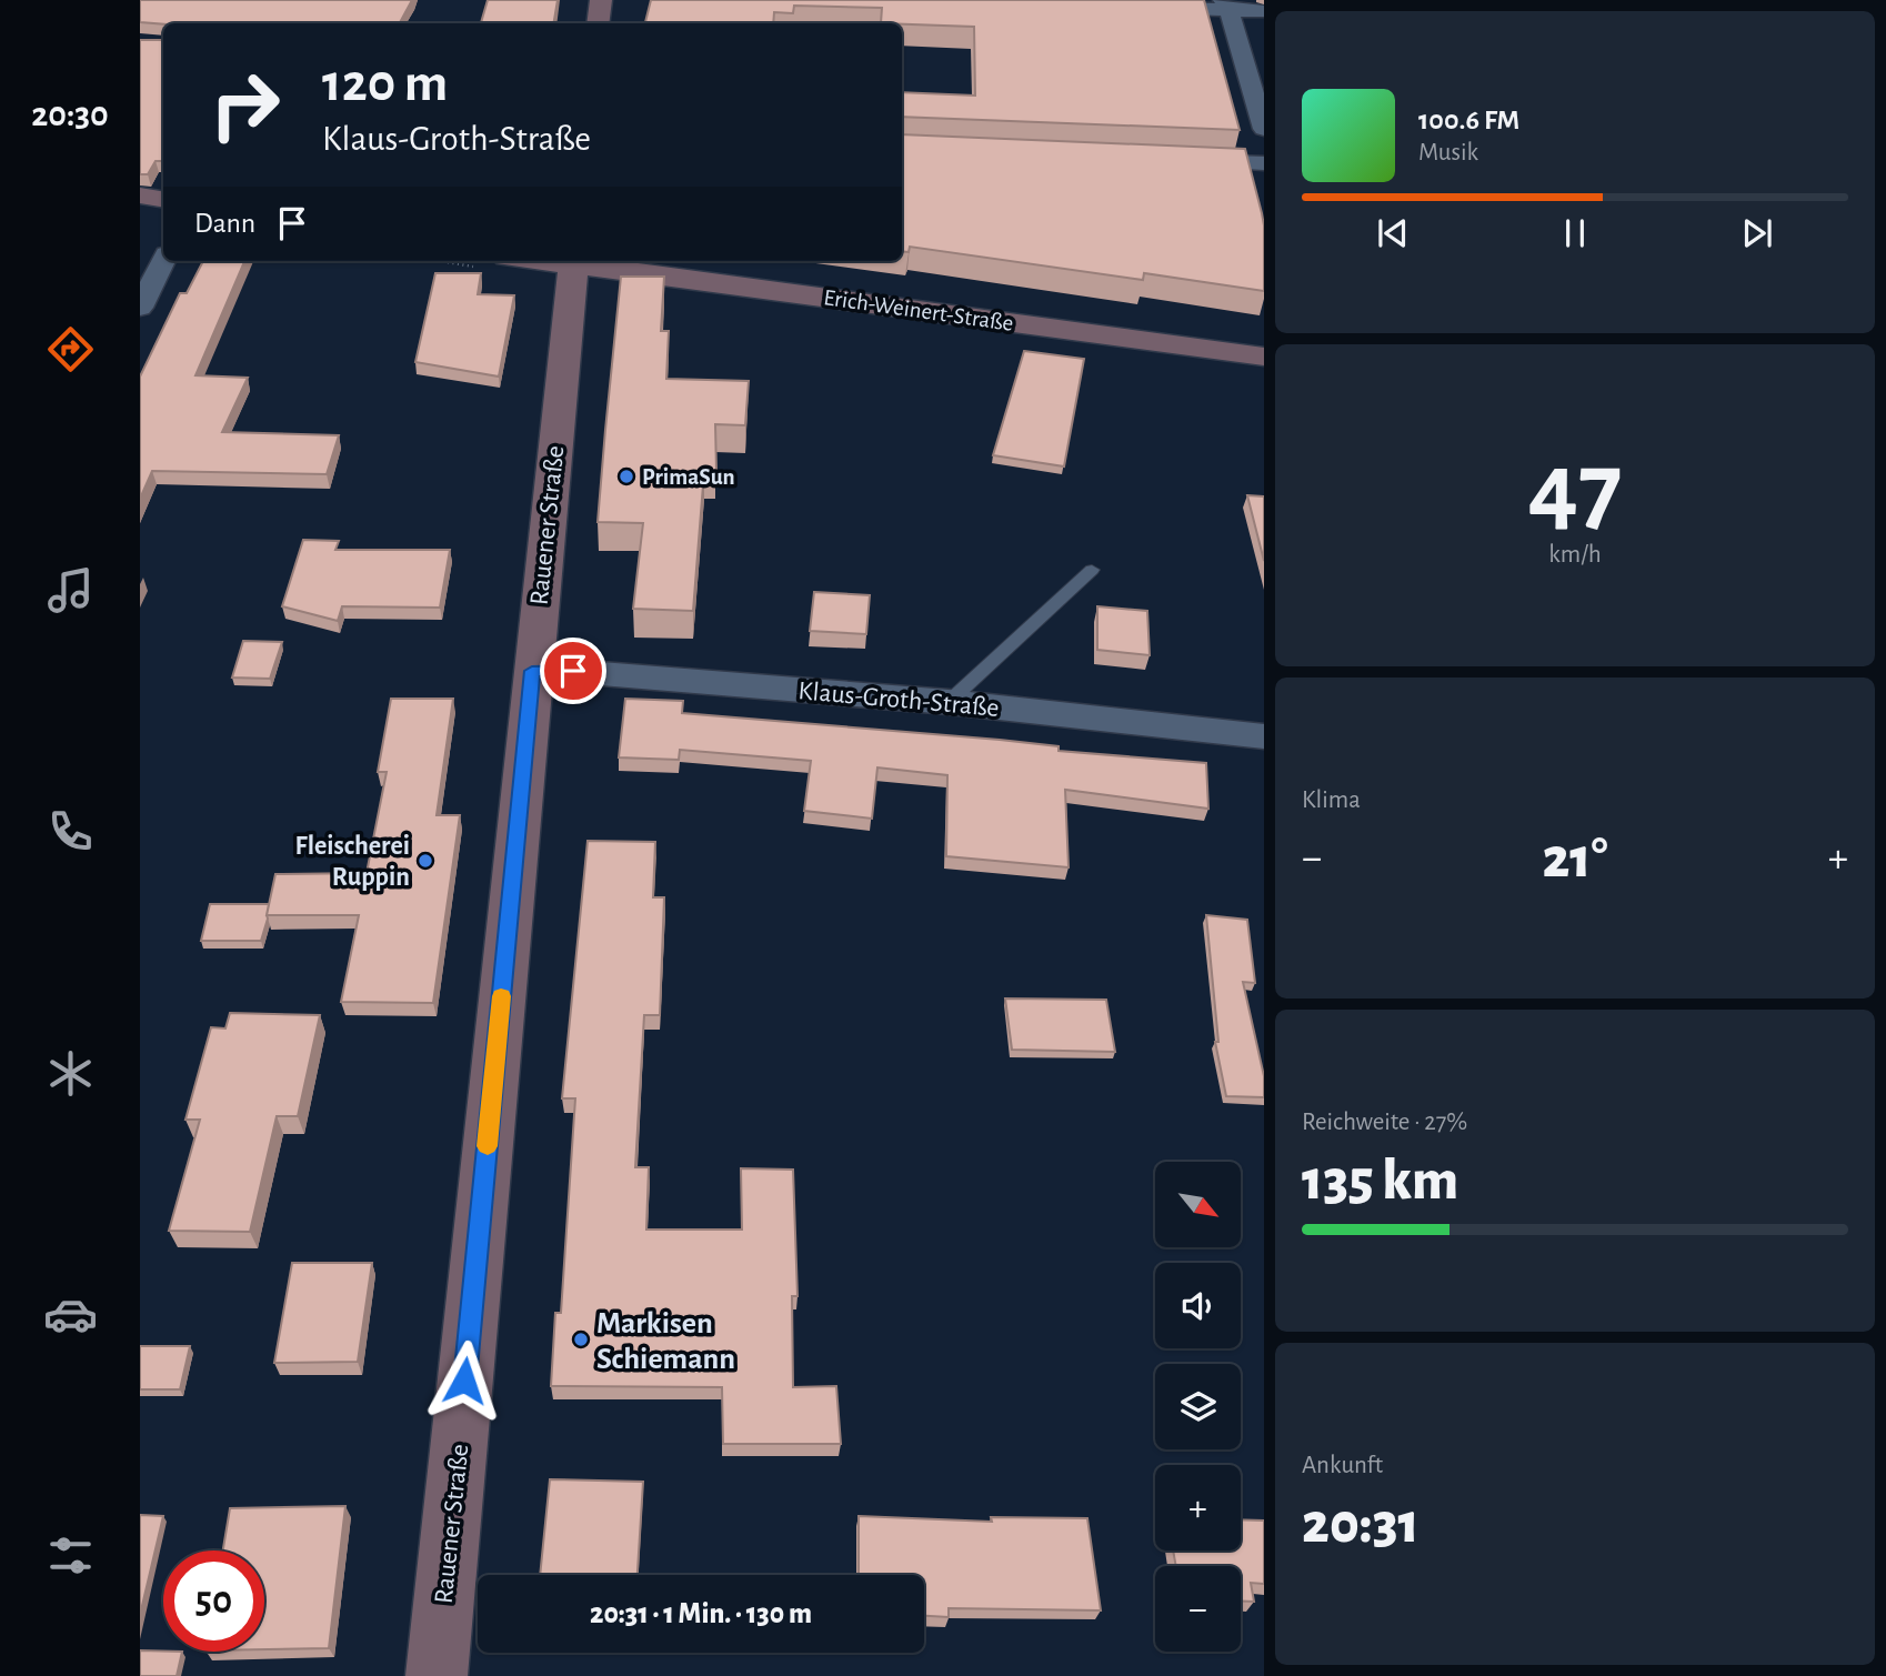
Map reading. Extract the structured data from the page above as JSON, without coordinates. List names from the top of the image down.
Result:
{
  "streets": {
    "main road": ["Erich-Weinert-Straße", "Rauener Straße"],
    "street": ["Klaus-Groth-Straße"]
  },
  "crossings": [
    ["Erich-Weinert-Straße", "Rauener Straße"],
    ["Rauener Straße", "Klaus-Groth-Straße"]
  ],
  "places": ["PrimaSun", "Fleischerei Ruppin", "Markisen Schiemann"],
  "north": "bottom right",
  "page": {
    "tabs": "20:30",
    "turn": ["120 m", "Klaus-Groth-Straße"],
    "song": ["100.6 FM", "Musik"],
    "then": "Dann",
    "tile": [
      ["47", "km/h"],
      "Klima",
      ["Reichweite · 27%", "135 km"],
      ["Ankunft", "20:31"]
    ],
    "heat": ["−", "21°", "+"],
    "map_buttons": ["+", "−"],
    "limit": "50",
    "trip": "20:31 · 1 Min. · 130 m"
  }
}
